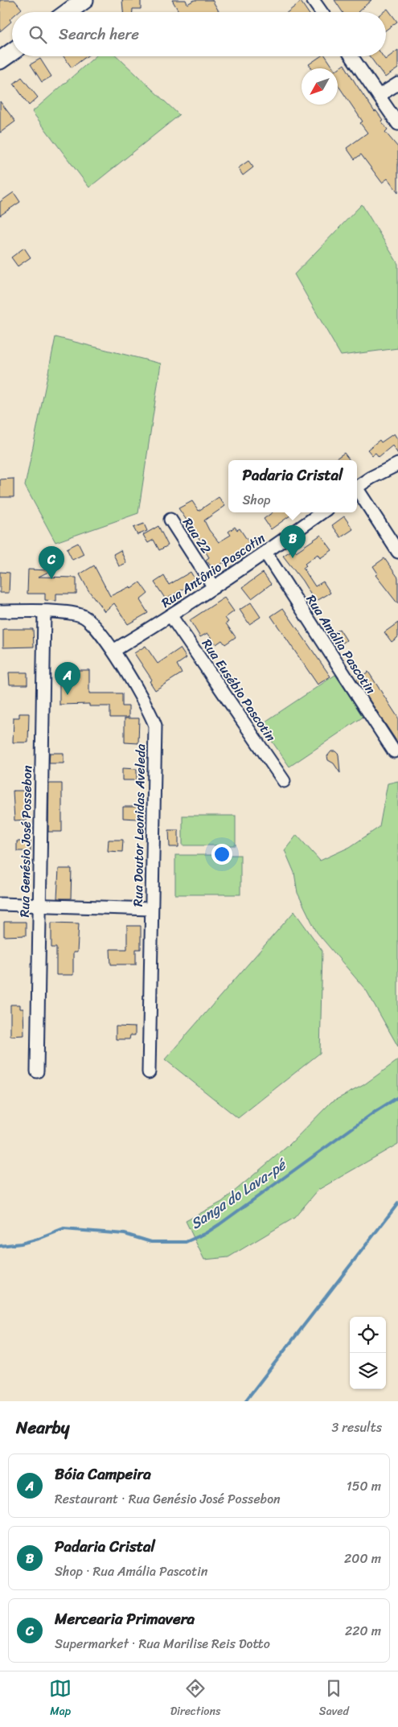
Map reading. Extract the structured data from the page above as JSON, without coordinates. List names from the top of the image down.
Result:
{
  "streets": {
    "street": [
      "Rua 22",
      "Rua Antônio Pascotin",
      "Rua Amália Pascotin",
      "Rua Eusébio Pascotin",
      "Rua Doutor Leonidas Aveleda",
      "Rua Genésio José Possebon"
    ]
  },
  "crossings": [
    ["Rua 22", "Rua Antônio Pascotin"],
    ["Rua Antônio Pascotin", "Rua Amália Pascotin"],
    ["Rua Antônio Pascotin", "Rua Eusébio Pascotin"],
    ["Rua Antônio Pascotin", "Rua Doutor Leonidas Aveleda"],
    ["Rua Doutor Leonidas Aveleda", "Rua Genésio José Possebon"]
  ],
  "water": ["Sanga do Lava-pé"],
  "north": "bottom left",
  "page": {
    "search": "Search here",
    "popup": ["Padaria Cristal", "Shop"],
    "pins": ["B", "C", "A"],
    "heading": ["Nearby", "3 results"],
    "list": [
      {
        "mark": "A",
        "name": "Bóia Campeira",
        "note": "Restaurant · Rua Genésio José Possebon",
        "value": "150 m"
      },
      {
        "mark": "B",
        "name": "Padaria Cristal",
        "note": "Shop · Rua Amália Pascotin",
        "value": "200 m"
      },
      {
        "mark": "C",
        "name": "Mercearia Primavera",
        "note": "Supermarket · Rua Marilise Reis Dotto",
        "value": "220 m"
      }
    ],
    "nav": ["Map", "Directions", "Saved"]
  }
}
